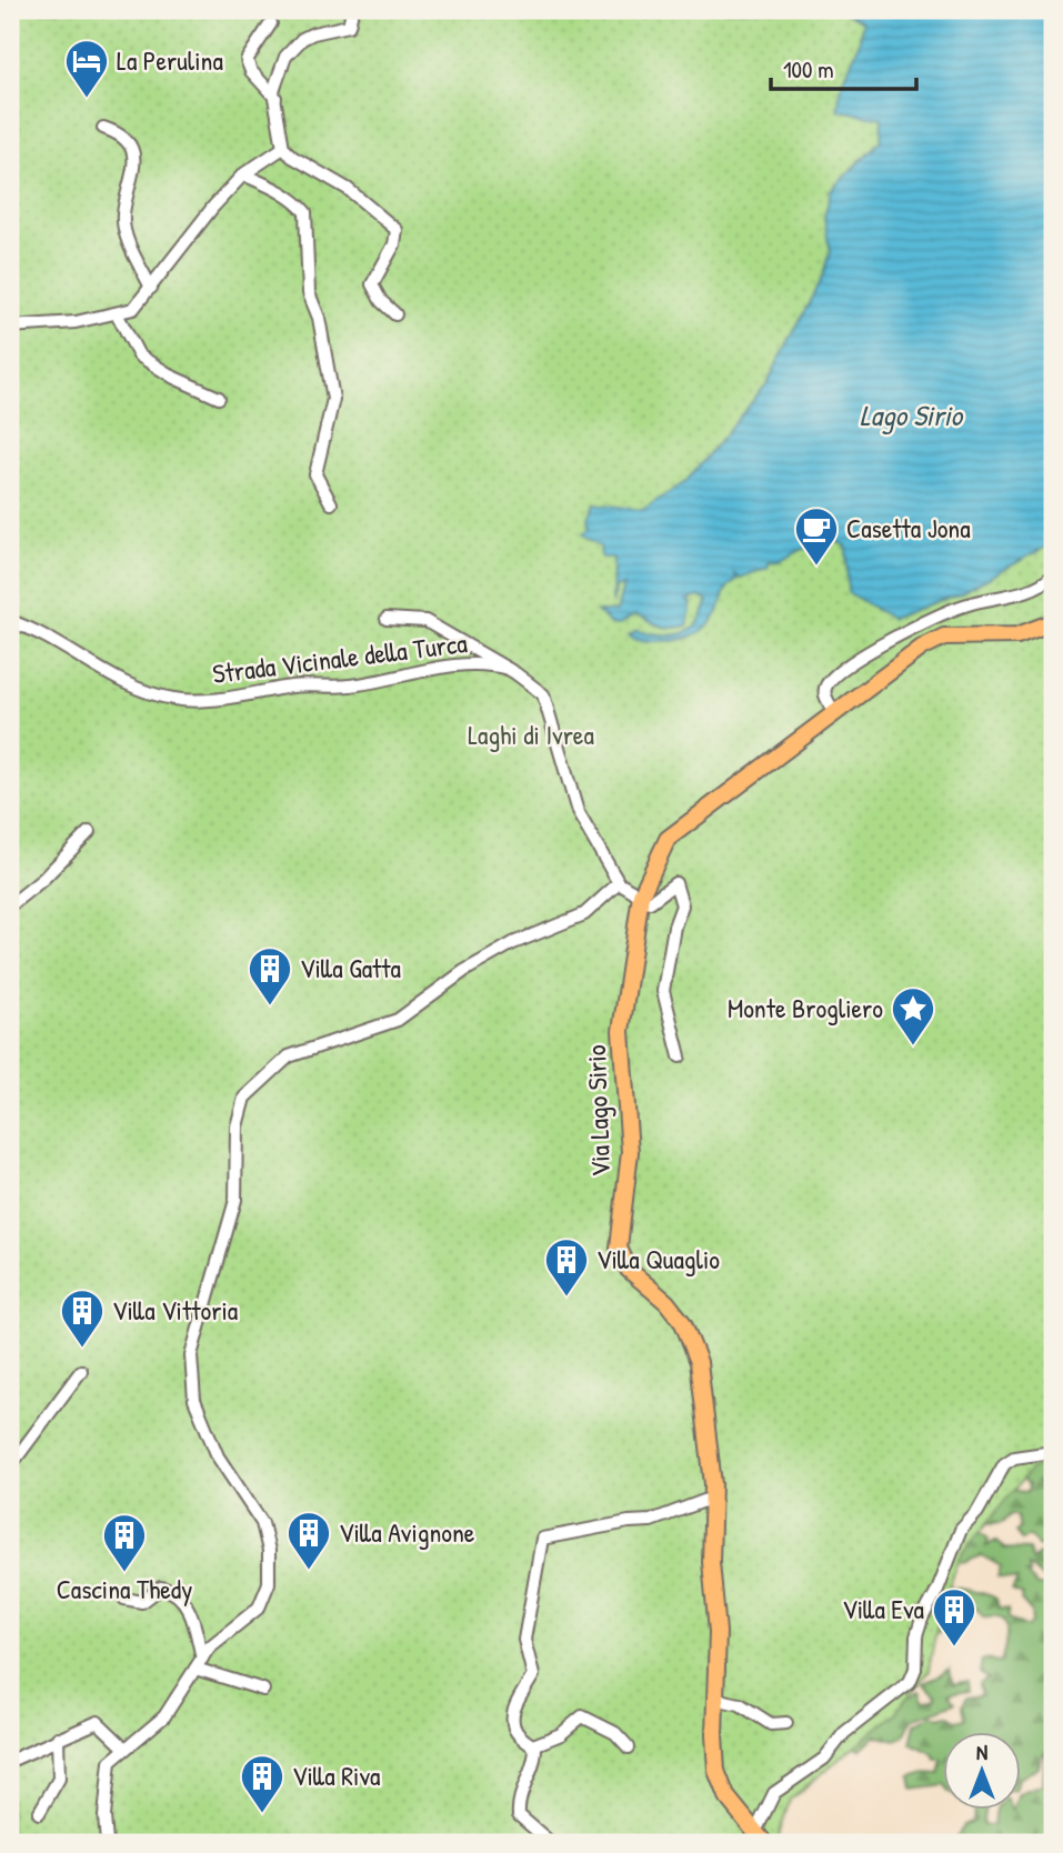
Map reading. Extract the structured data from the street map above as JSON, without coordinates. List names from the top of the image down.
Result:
{
  "streets": {
    "main road": ["Via Lago Sirio"],
    "street": ["Strada Vicinale della Turca"]
  },
  "water": ["Lago Sirio"],
  "parks": ["Laghi di Ivrea"],
  "places": {
    "hotel": ["La Perulina"],
    "cafe": ["Casetta Jona"],
    "building": [
      "Villa Gatta",
      "Villa Quaglio",
      "Villa Vittoria",
      "Villa Avignone",
      "Cascina Thedy",
      "Villa Eva",
      "Villa Riva"
    ],
    "place": ["Monte Brogliero"]
  },
  "scale_bar": "100 m",
  "north": "top"
}
